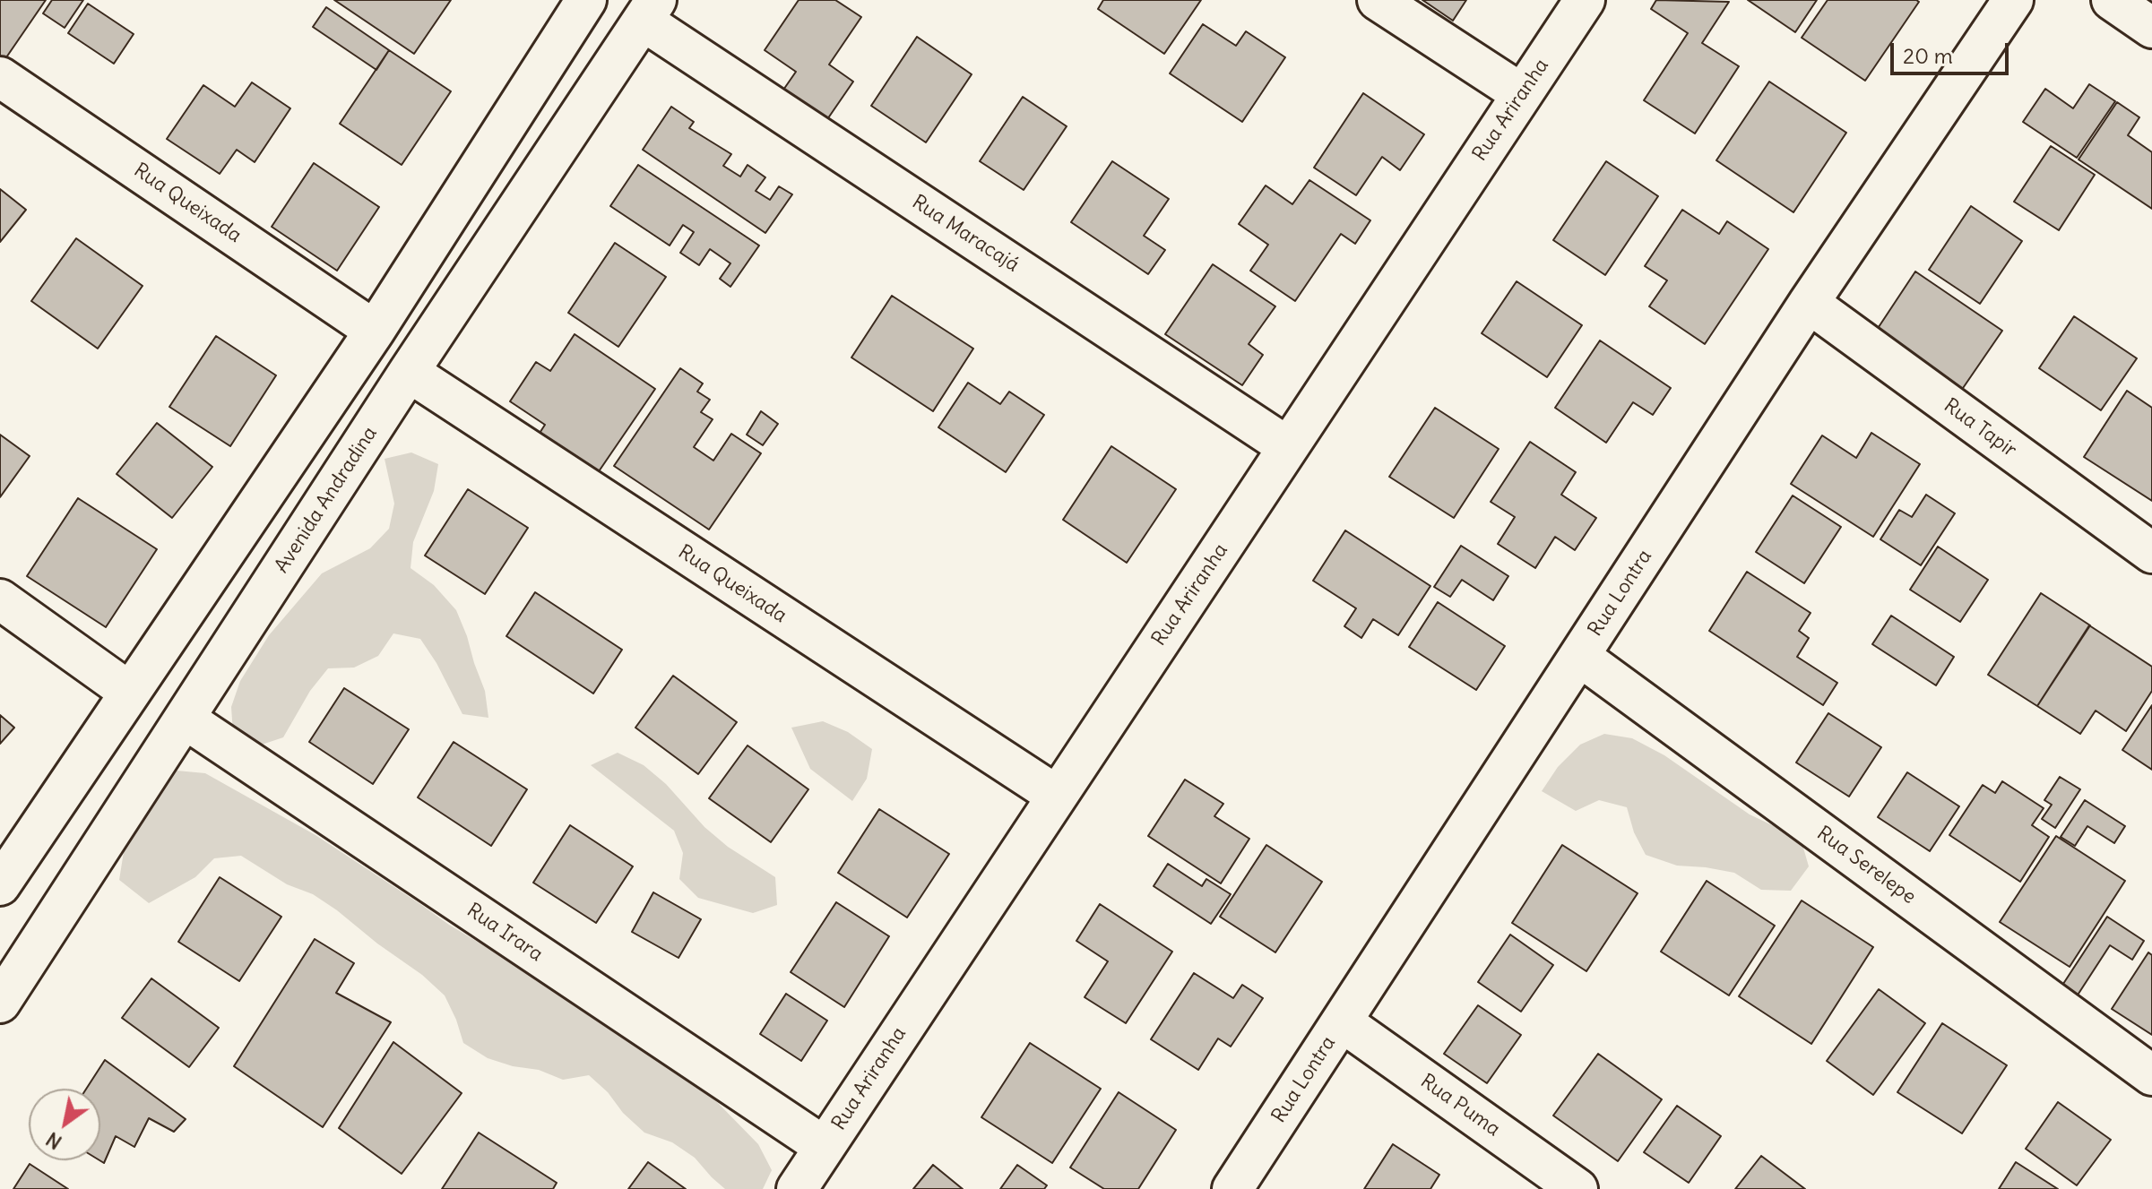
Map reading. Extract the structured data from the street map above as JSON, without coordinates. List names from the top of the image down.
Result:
{
  "streets": {
    "street": [
      "Rua Ariranha",
      "Rua Queixada",
      "Rua Maracajá",
      "Rua Tapir",
      "Avenida Andradina",
      "Rua Lontra",
      "Rua Serelepe",
      "Rua Irara",
      "Rua Puma"
    ]
  },
  "crossings": [
    ["Rua Ariranha", "Rua Queixada"],
    ["Rua Ariranha", "Rua Maracajá"],
    ["Rua Ariranha", "Rua Irara"],
    ["Rua Queixada", "Avenida Andradina"],
    ["Rua Maracajá", "Avenida Andradina"],
    ["Rua Tapir", "Rua Lontra"],
    ["Avenida Andradina", "Rua Irara"],
    ["Rua Lontra", "Rua Serelepe"],
    ["Rua Lontra", "Rua Puma"]
  ],
  "scale_bar": "20 m",
  "north": "bottom left"
}
